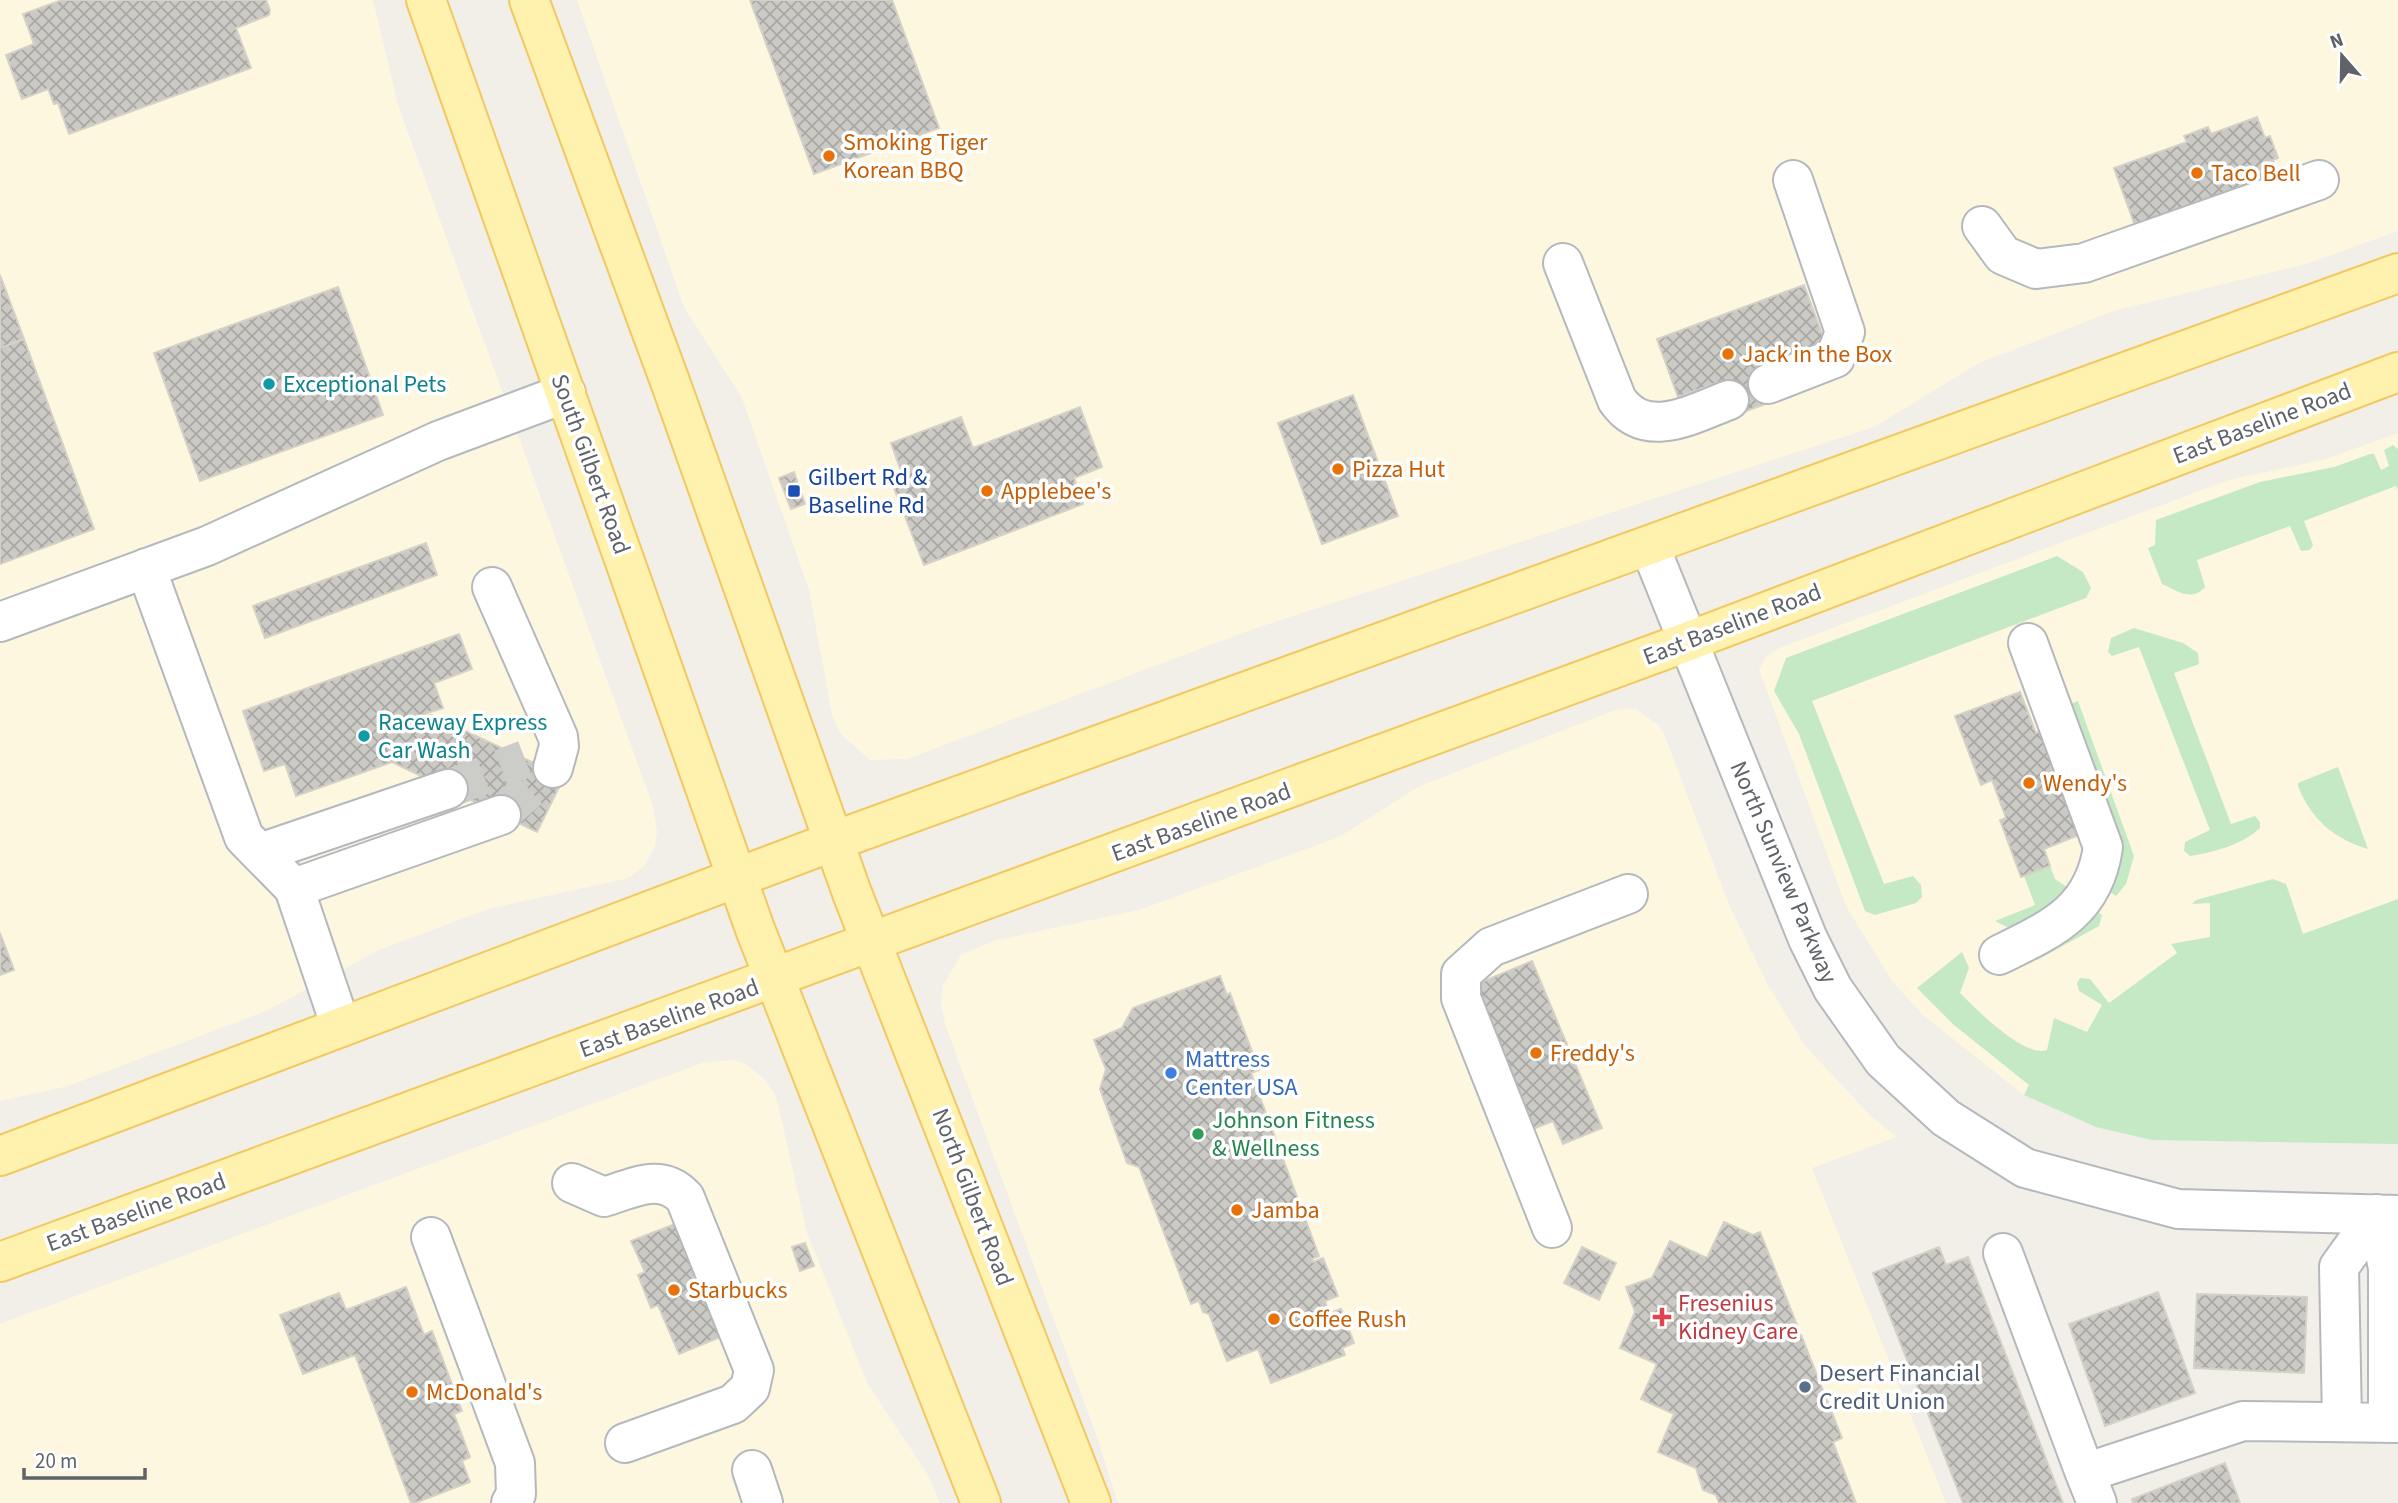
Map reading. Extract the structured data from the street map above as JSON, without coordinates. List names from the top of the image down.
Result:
{
  "streets": {
    "main road": ["East Baseline Road", "South Gilbert Road", "North Gilbert Road"],
    "street": ["North Sunview Parkway"]
  },
  "crossings": [
    ["East Baseline Road", "South Gilbert Road"],
    ["East Baseline Road", "North Sunview Parkway"],
    ["East Baseline Road", "North Gilbert Road"]
  ],
  "places": {
    "other": [
      "Smoking Tiger Korean BBQ",
      "Taco Bell",
      "Jack in the Box",
      "Exceptional Pets",
      "Pizza Hut",
      "Applebee's",
      "Raceway Express Car Wash",
      "Wendy's",
      "Freddy's",
      "Mattress Center USA",
      "Johnson Fitness & Wellness",
      "Jamba",
      "Starbucks",
      "Coffee Rush",
      "Desert Financial Credit Union",
      "McDonald's"
    ],
    "transit": ["Gilbert Rd & Baseline Rd"],
    "health": ["Fresenius Kidney Care"]
  },
  "scale_bar": "20 m",
  "north": "top"
}
